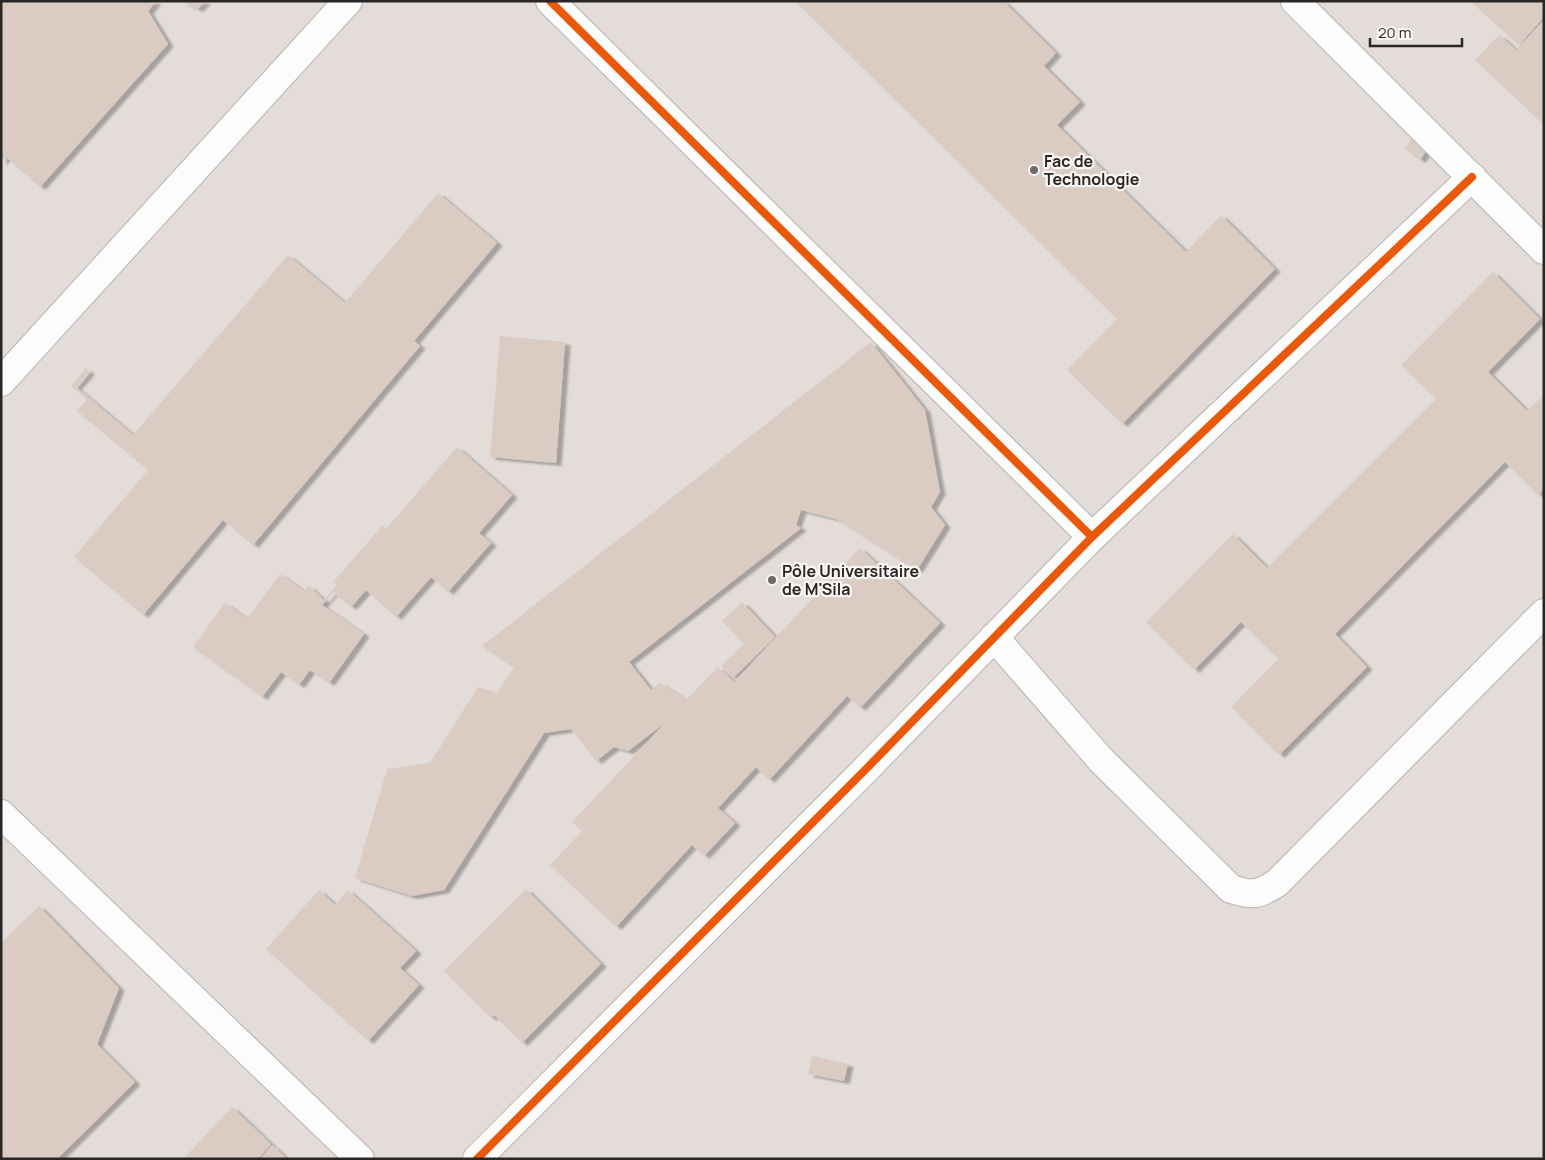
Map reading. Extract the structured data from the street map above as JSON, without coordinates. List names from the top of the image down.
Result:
{
  "places": ["Fac de Technologie", "Pôle Universitaire de M'Sila"],
  "scale_bar": "20 m"
}
